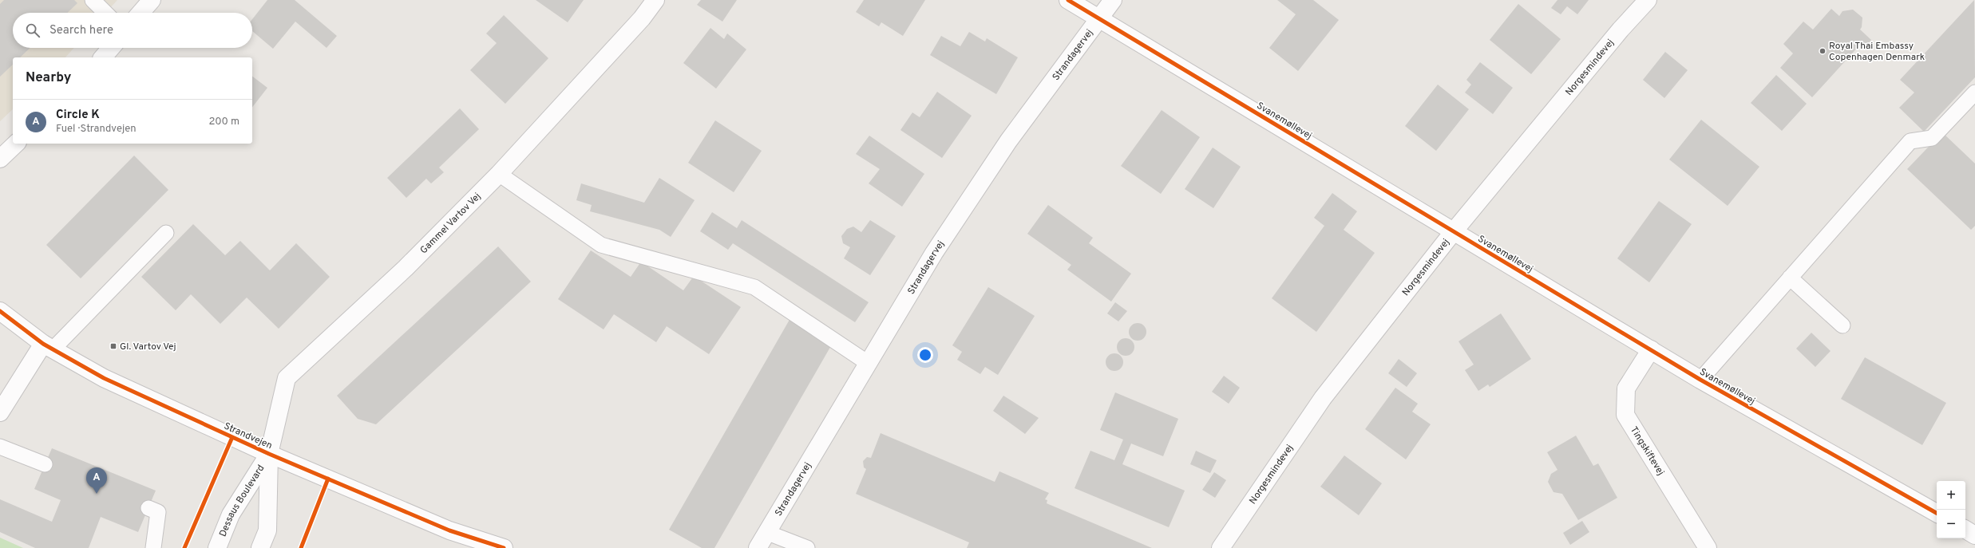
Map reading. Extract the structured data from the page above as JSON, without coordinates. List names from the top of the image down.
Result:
{
  "streets": {
    "street": [
      "Strandagervej",
      "Norgesmindevej",
      "Svanemøllevej",
      "Gammel Vartov Vej",
      "Strandvejen",
      "Tingskiftevej",
      "Dessaus Boulevard"
    ]
  },
  "crossings": [
    ["Strandagervej", "Svanemøllevej"],
    ["Norgesmindevej", "Svanemøllevej"],
    ["Svanemøllevej", "Tingskiftevej"],
    ["Gammel Vartov Vej", "Strandvejen"],
    ["Gammel Vartov Vej", "Dessaus Boulevard"],
    ["Strandvejen", "Dessaus Boulevard"]
  ],
  "places": {
    "other": ["Royal Thai Embassy Copenhagen Denmark"],
    "transit": ["Gl. Vartov Vej"]
  },
  "page": {
    "search": "Search here",
    "heading": "Nearby",
    "list": [
      {
        "mark": "A",
        "name": "Circle K",
        "note": "Fuel · Strandvejen",
        "value": "200 m"
      }
    ],
    "pins": "A",
    "map_buttons": ["+", "−"]
  }
}
